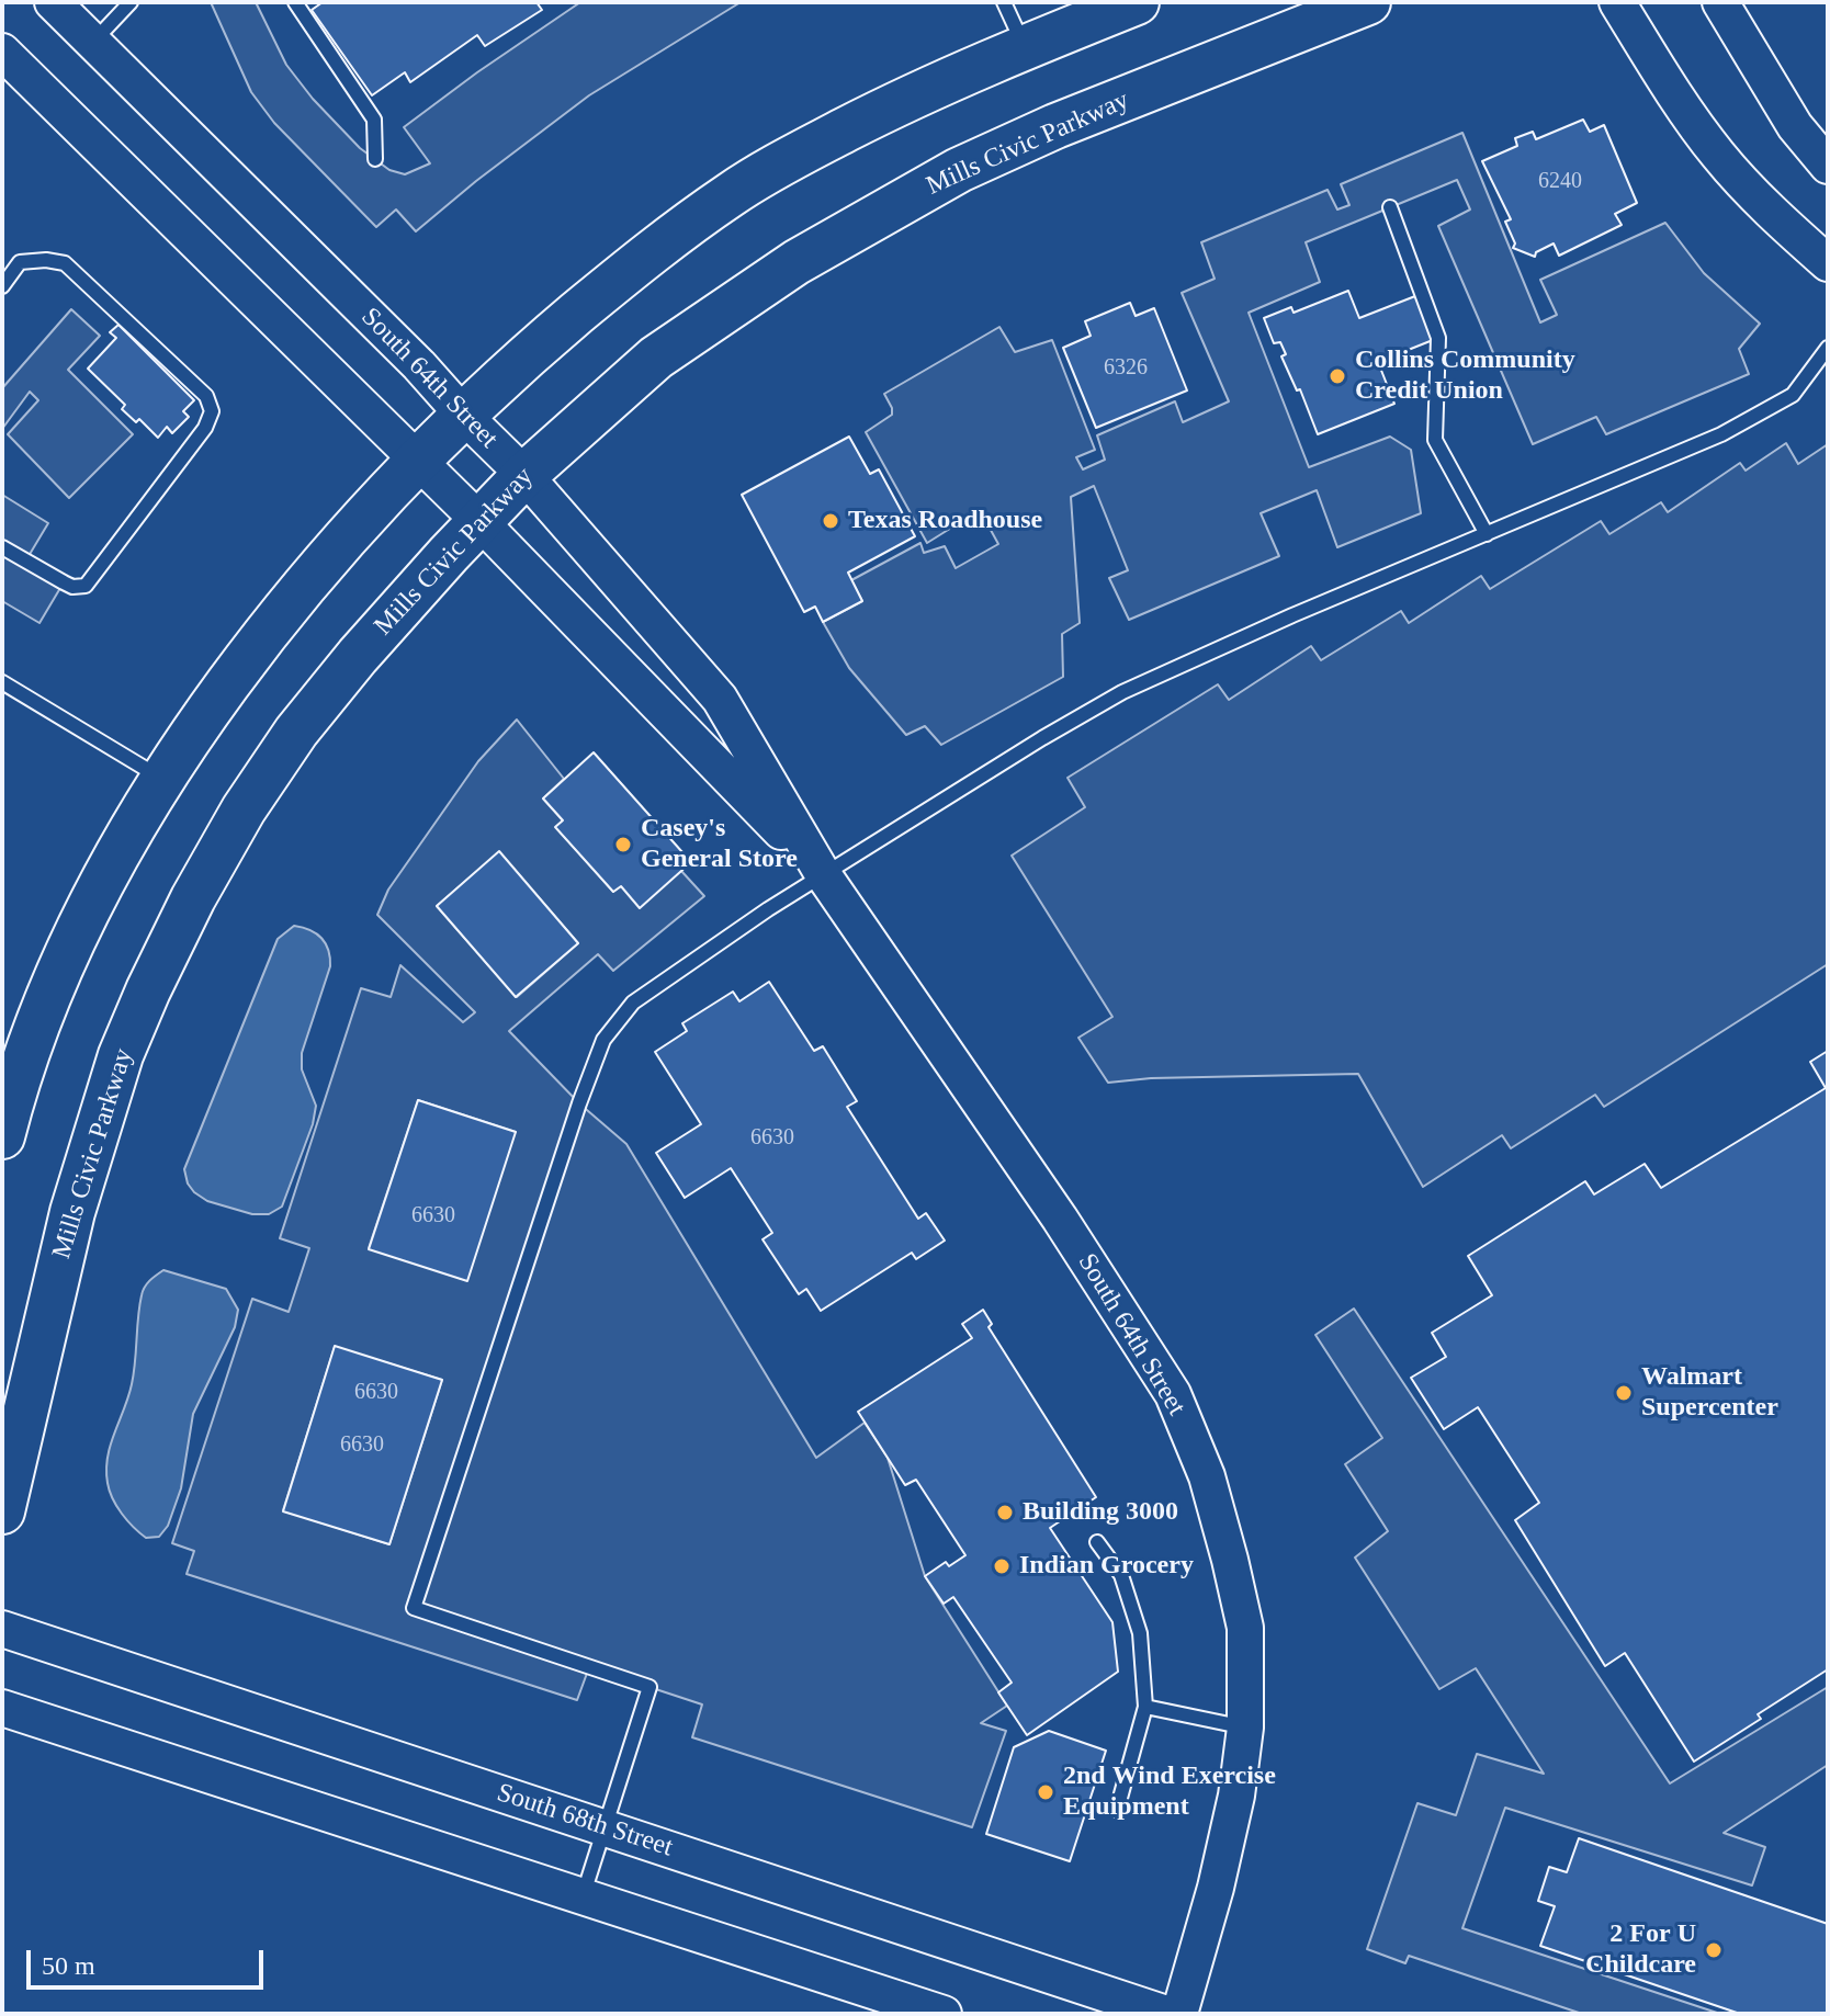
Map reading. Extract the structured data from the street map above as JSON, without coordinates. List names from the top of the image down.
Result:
{
  "streets": {
    "main road": ["Mills Civic Parkway"],
    "street": ["South 64th Street", "South 68th Street"]
  },
  "crossings": [
    ["Mills Civic Parkway", "South 64th Street"]
  ],
  "places": [
    "Collins Community Credit Union",
    "Texas Roadhouse",
    "Casey's General Store",
    "Walmart Supercenter",
    "Building 3000",
    "Indian Grocery",
    "2nd Wind Exercise Equipment",
    "2 For U Childcare"
  ],
  "house_numbers": [
    "6240",
    "6326",
    "6630",
    "6630",
    "6630",
    "6630"
  ],
  "scale_bar": "50 m"
}
